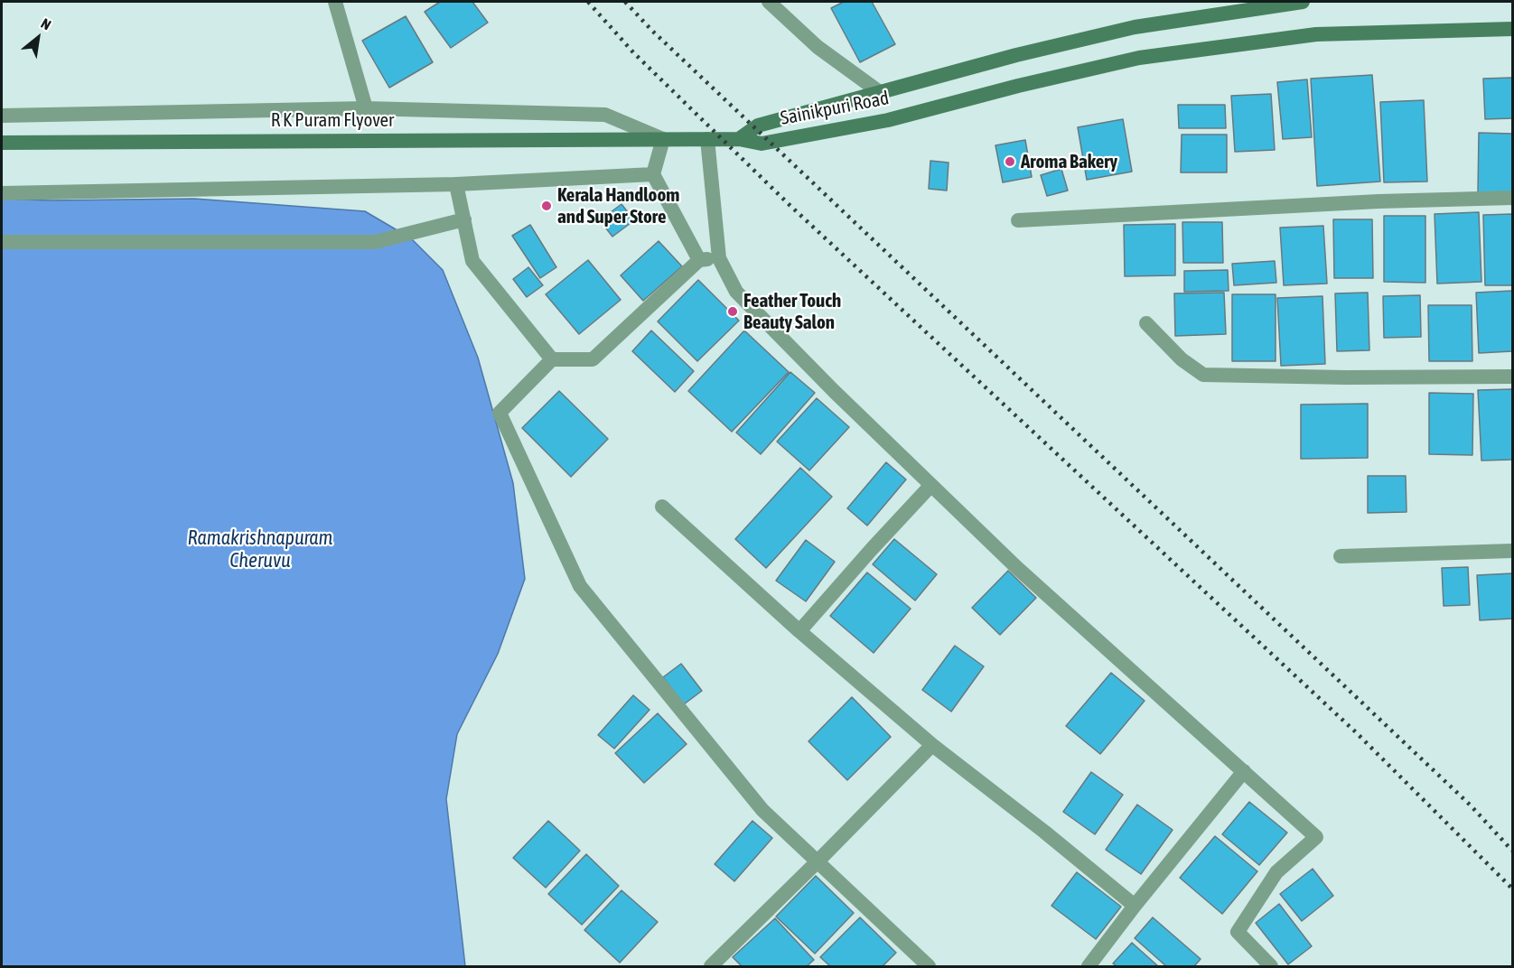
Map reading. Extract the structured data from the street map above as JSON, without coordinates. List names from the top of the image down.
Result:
{
  "streets": {
    "main road": ["Sainikpuri Road", "R K Puram Flyover"]
  },
  "crossings": [
    ["Sainikpuri Road", "R K Puram Flyover"]
  ],
  "water": ["Ramakrishnapuram Cheruvu"],
  "places": ["Aroma Bakery", "Kerala Handloom and Super Store", "Feather Touch Beauty Salon"],
  "north": "top right"
}
